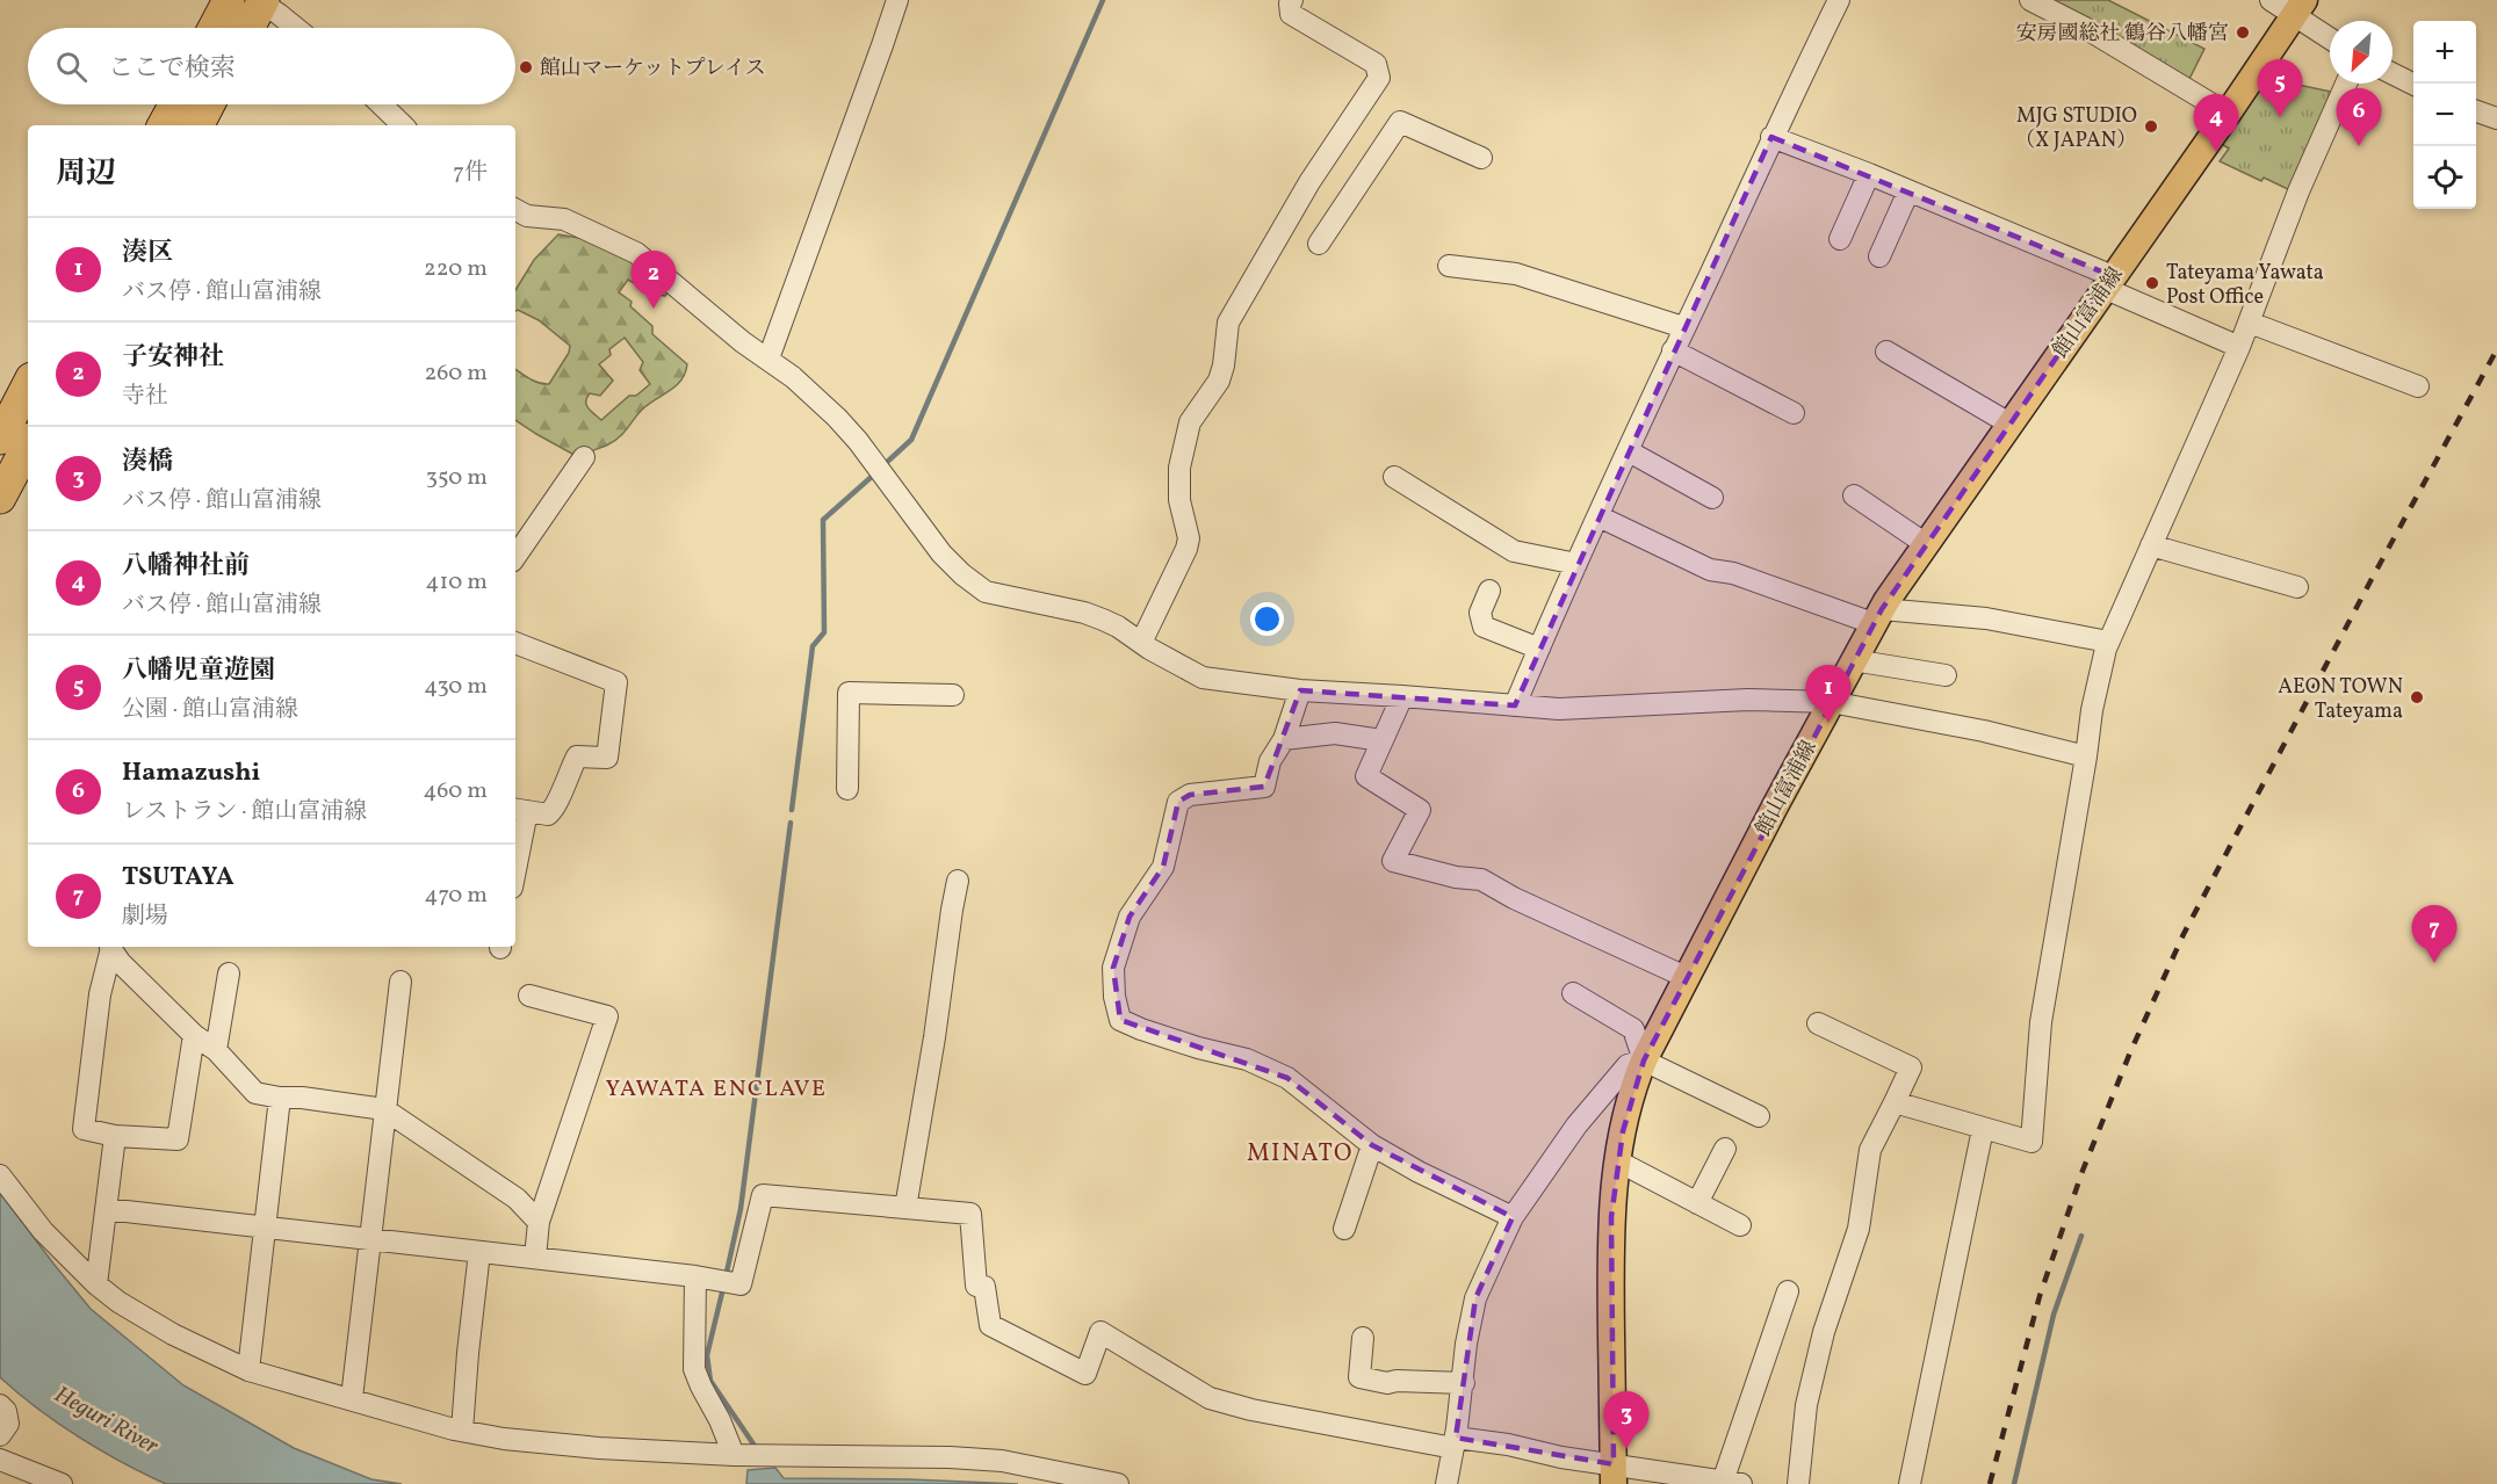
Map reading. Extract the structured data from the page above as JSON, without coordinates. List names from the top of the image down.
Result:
{
  "streets": {
    "main road": ["館山富浦線"]
  },
  "districts": ["YAWATA ENCLAVE", "MINATO"],
  "water": ["Heguri River"],
  "places": [
    "安房國総社 鶴谷八幡宮",
    "館山マーケットプレイス",
    "MJG STUDIO （X JAPAN）",
    "Tateyama Yawata Post Office",
    "AEON TOWN Tateyama"
  ],
  "north": "bottom left",
  "page": {
    "map_buttons": ["+", "−"],
    "search": "ここで検索",
    "pins": [
      "5",
      "6",
      "4",
      "2",
      "1",
      "7",
      "3"
    ],
    "heading": ["周辺", "7件"],
    "list": [
      {
        "mark": "1",
        "name": "湊区",
        "note": "バス停 · 館山富浦線",
        "value": "220 m"
      },
      {
        "mark": "2",
        "name": "子安神社",
        "note": "寺社",
        "value": "260 m"
      },
      {
        "mark": "3",
        "name": "湊橋",
        "note": "バス停 · 館山富浦線",
        "value": "350 m"
      },
      {
        "mark": "4",
        "name": "八幡神社前",
        "note": "バス停 · 館山富浦線",
        "value": "410 m"
      },
      {
        "mark": "5",
        "name": "八幡児童遊園",
        "note": "公園 · 館山富浦線",
        "value": "430 m"
      },
      {
        "mark": "6",
        "name": "Hamazushi",
        "note": "レストラン · 館山富浦線",
        "value": "460 m"
      },
      {
        "mark": "7",
        "name": "TSUTAYA",
        "note": "劇場",
        "value": "470 m"
      }
    ]
  }
}
